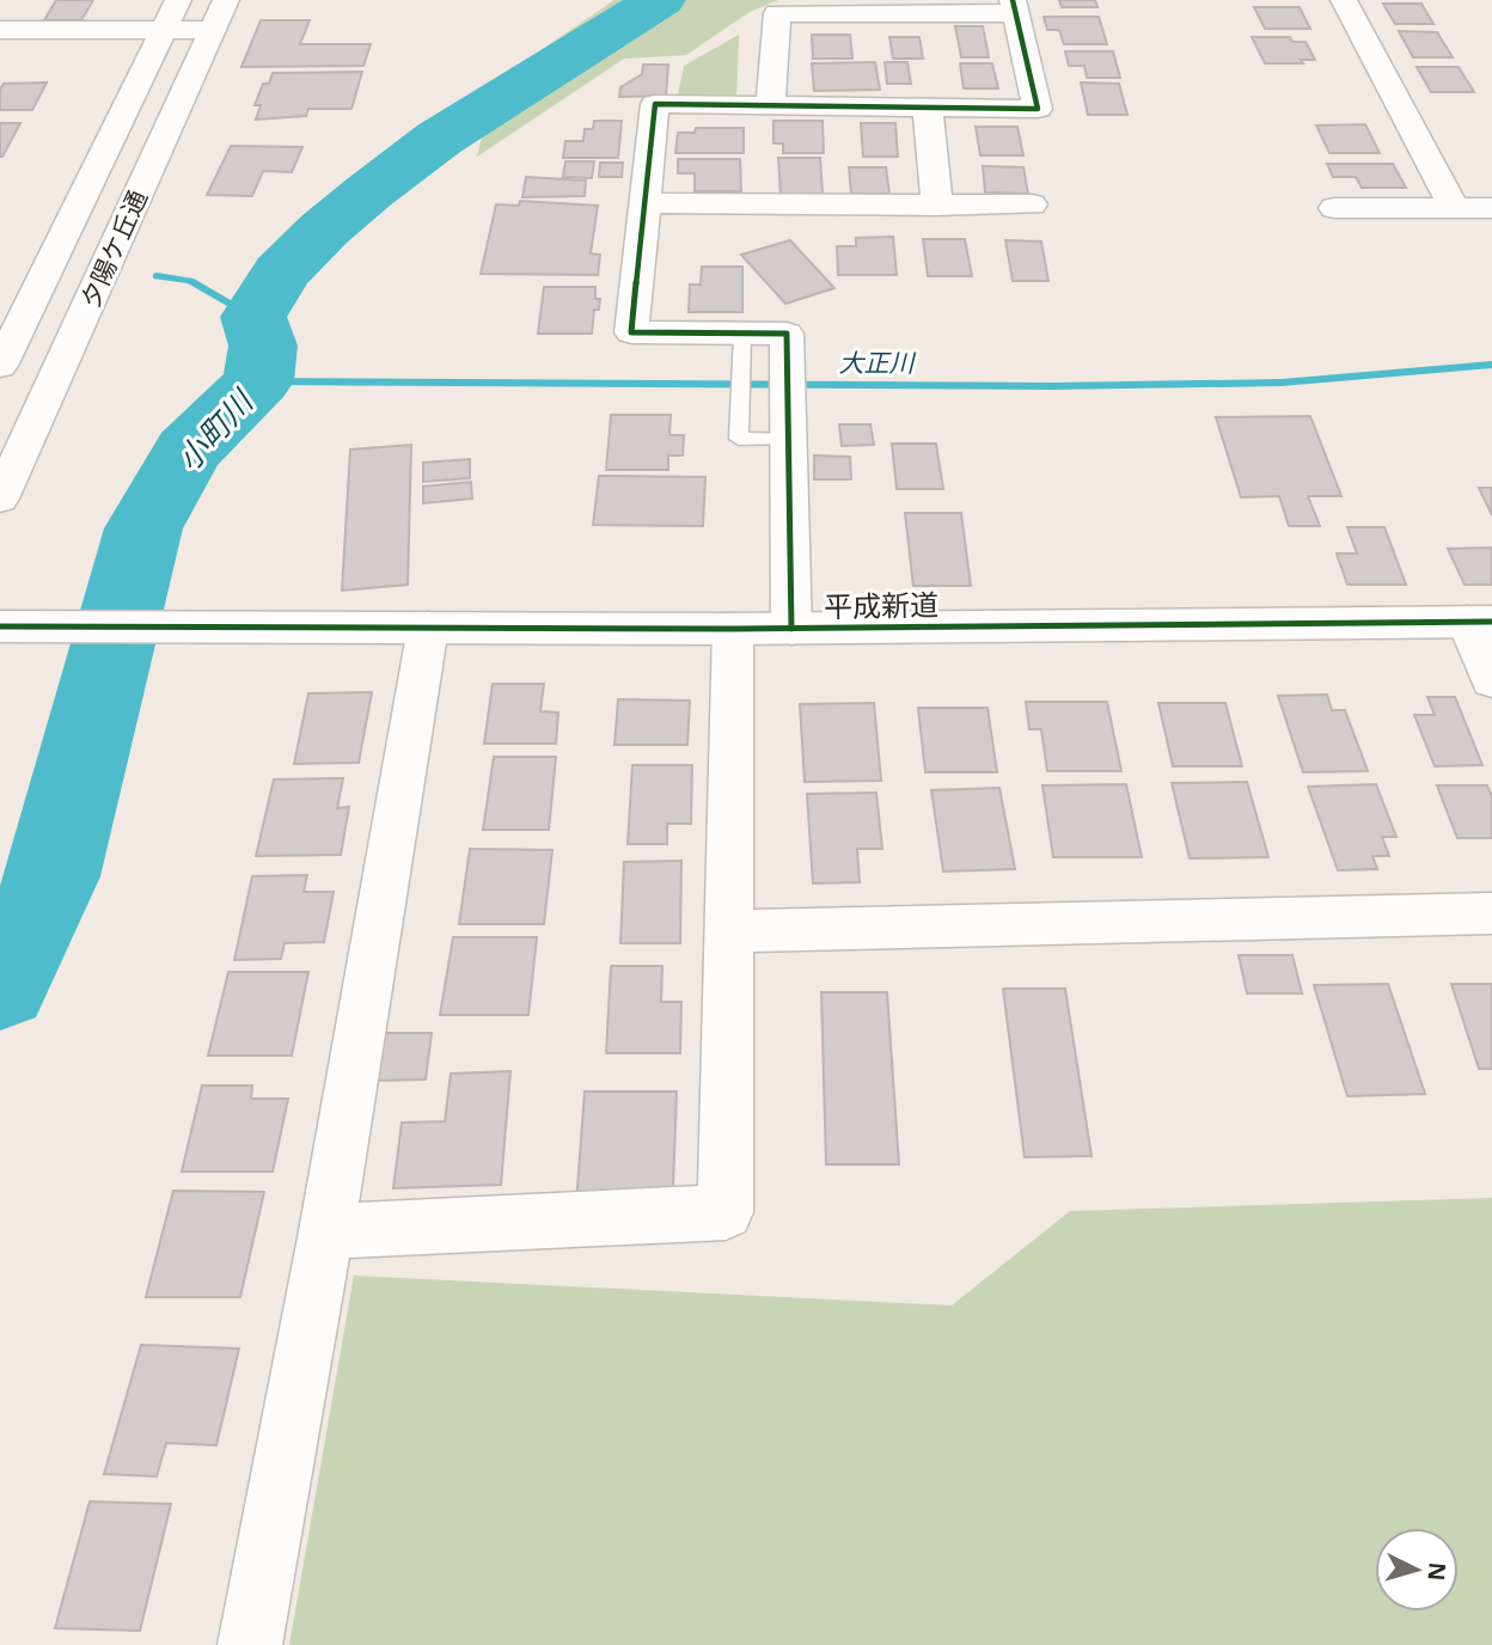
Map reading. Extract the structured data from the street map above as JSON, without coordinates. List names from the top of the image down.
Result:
{
  "streets": {
    "street": ["夕陽ケ丘通", "平成新道"]
  },
  "water": ["大正川", "小町川"],
  "north": "right"
}
